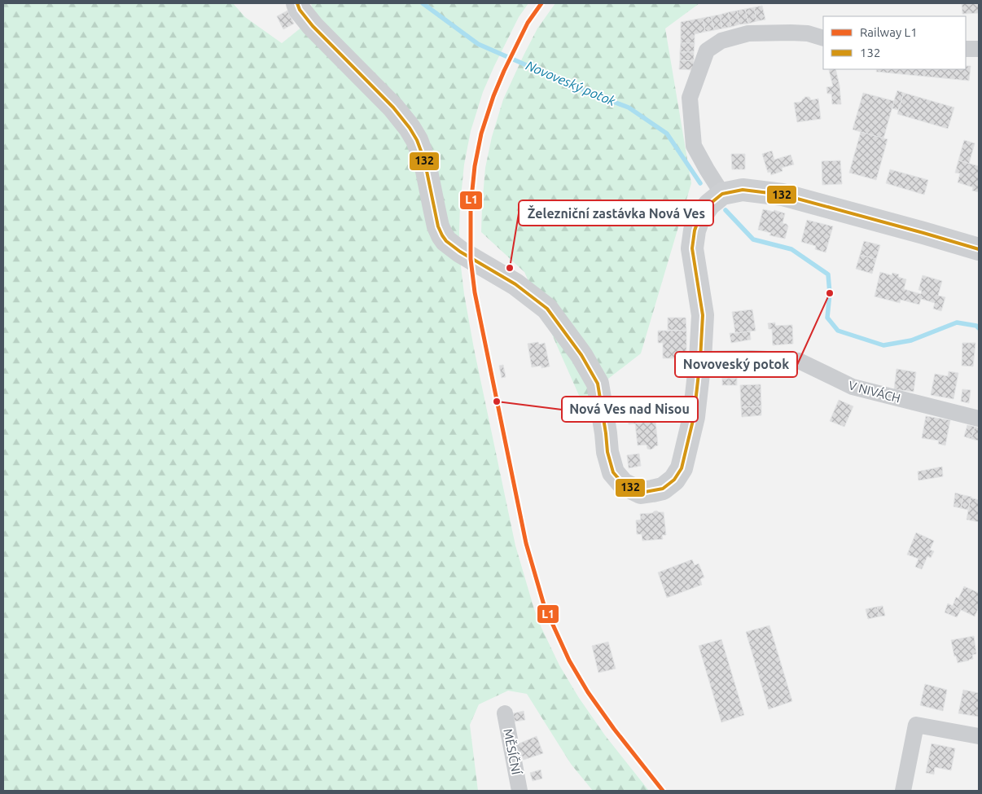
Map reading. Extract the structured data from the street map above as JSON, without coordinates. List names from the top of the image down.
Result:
{
  "streets": {
    "street": ["V NIVÁCH", "MĚSÍČNÍ"]
  },
  "water": ["Novoveský potok"],
  "places": ["Železniční zastávka Nová Ves", "Novoveský potok", "Nová Ves nad Nisou"],
  "lines": ["rail line L1", "transit line 132"],
  "legend": ["Railway L1", "132"]
}
